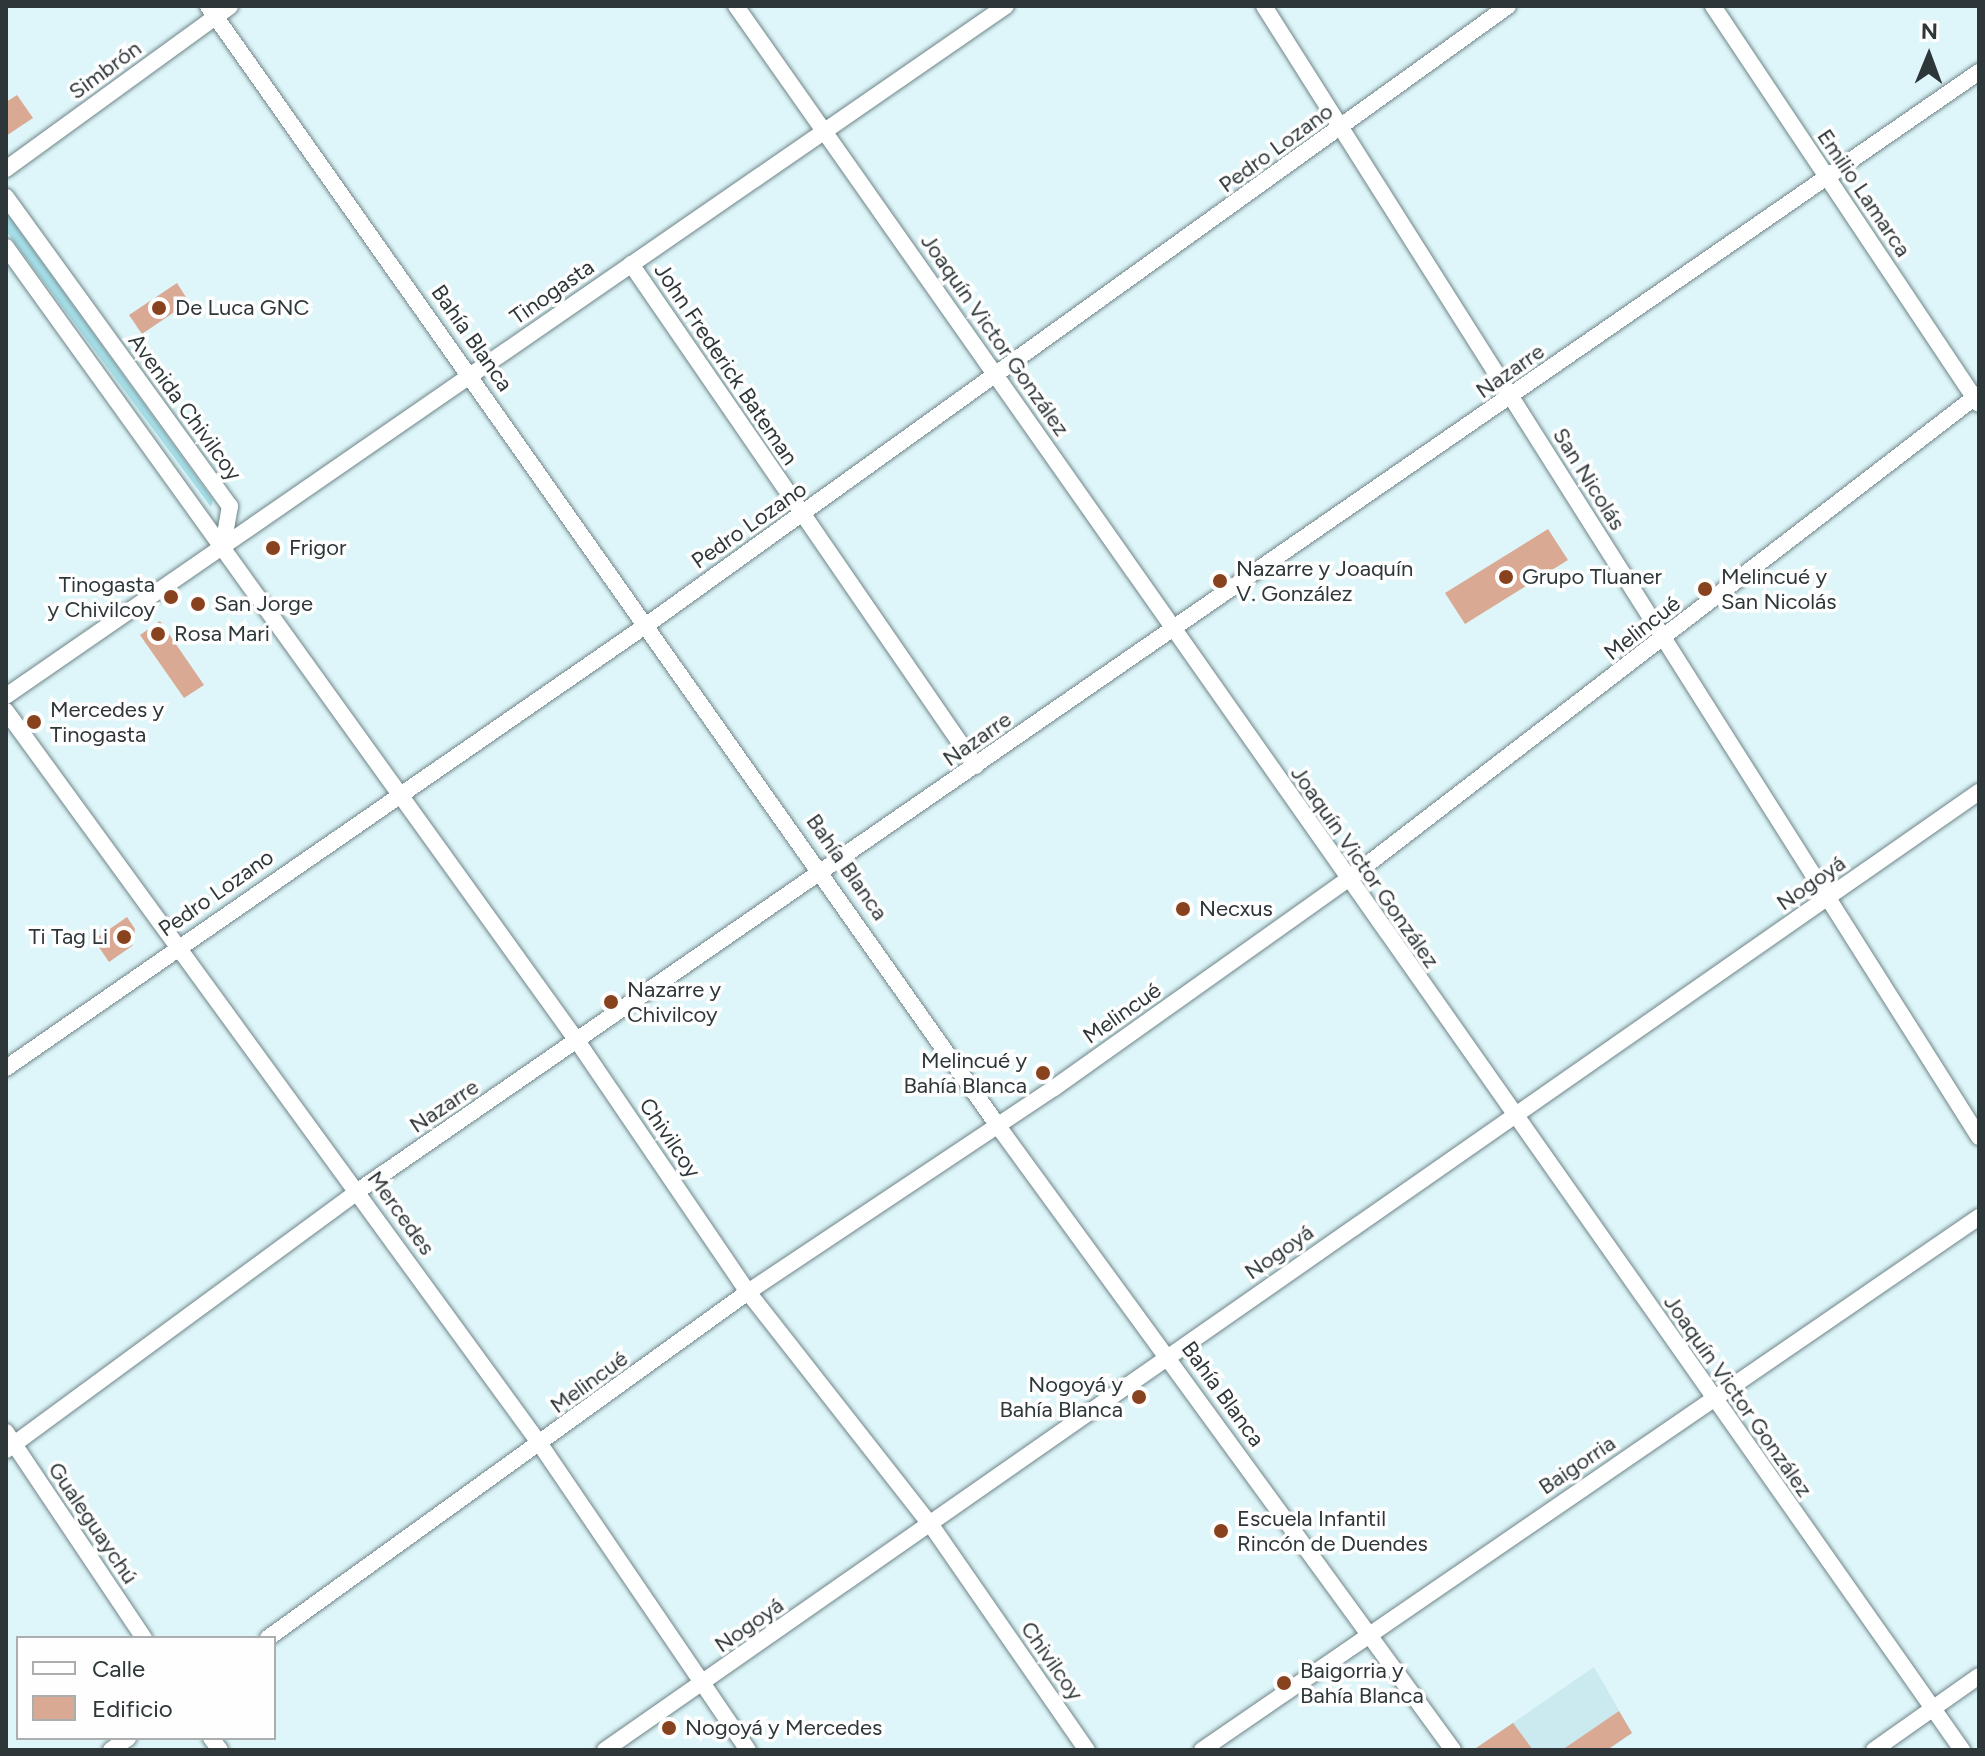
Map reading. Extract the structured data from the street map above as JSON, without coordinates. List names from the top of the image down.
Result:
{
  "streets": {
    "street": [
      "Simbrón",
      "Pedro Lozano",
      "Emilio Lamarca",
      "Tinogasta",
      "Joaquín Victor González",
      "Bahía Blanca",
      "John Frederick Bateman",
      "Nazarre",
      "Avenida Chivilcoy",
      "San Nicolás",
      "Melincué",
      "Nogoyá",
      "Chivilcoy",
      "Mercedes",
      "Baigorria",
      "Gualeguaychú"
    ]
  },
  "crossings": [
    ["Simbrón", "Bahía Blanca"],
    ["Pedro Lozano", "Joaquín Victor González"],
    ["Pedro Lozano", "Bahía Blanca"],
    ["Pedro Lozano", "John Frederick Bateman"],
    ["Pedro Lozano", "San Nicolás"],
    ["Pedro Lozano", "Chivilcoy"],
    ["Pedro Lozano", "Mercedes"],
    ["Emilio Lamarca", "Nazarre"],
    ["Emilio Lamarca", "Melincué"],
    ["Tinogasta", "Joaquín Victor González"],
    ["Tinogasta", "Bahía Blanca"],
    ["Tinogasta", "John Frederick Bateman"],
    ["Tinogasta", "Avenida Chivilcoy"],
    ["Tinogasta", "Chivilcoy"],
    ["Joaquín Victor González", "Nazarre"],
    ["Joaquín Victor González", "Melincué"],
    ["Joaquín Victor González", "Nogoyá"],
    ["Joaquín Victor González", "Baigorria"],
    ["Bahía Blanca", "Nazarre"],
    ["Bahía Blanca", "Melincué"],
    ["Bahía Blanca", "Nogoyá"],
    ["Bahía Blanca", "Baigorria"],
    ["John Frederick Bateman", "Nazarre"],
    ["Nazarre", "San Nicolás"],
    ["Nazarre", "Chivilcoy"],
    ["Nazarre", "Mercedes"],
    ["Nazarre", "Gualeguaychú"],
    ["Avenida Chivilcoy", "Chivilcoy"],
    ["San Nicolás", "Melincué"],
    ["San Nicolás", "Nogoyá"],
    ["Melincué", "Chivilcoy"],
    ["Melincué", "Mercedes"],
    ["Nogoyá", "Chivilcoy"],
    ["Nogoyá", "Mercedes"]
  ],
  "places": [
    "De Luca GNC",
    "Frigor",
    "Grupo Tluaner",
    "Nazarre y Joaquín V. González",
    "Melincué y San Nicolás",
    "Tinogasta y Chivilcoy",
    "San Jorge",
    "Rosa Mari",
    "Mercedes y Tinogasta",
    "Necxus",
    "Ti Tag Li",
    "Nazarre y Chivilcoy",
    "Melincué y Bahía Blanca",
    "Nogoyá y Bahía Blanca",
    "Escuela Infantil Rincón de Duendes",
    "Baigorria y Bahía Blanca",
    "Nogoyá y Mercedes"
  ],
  "legend": ["Calle", "Edificio"],
  "north": "top"
}
